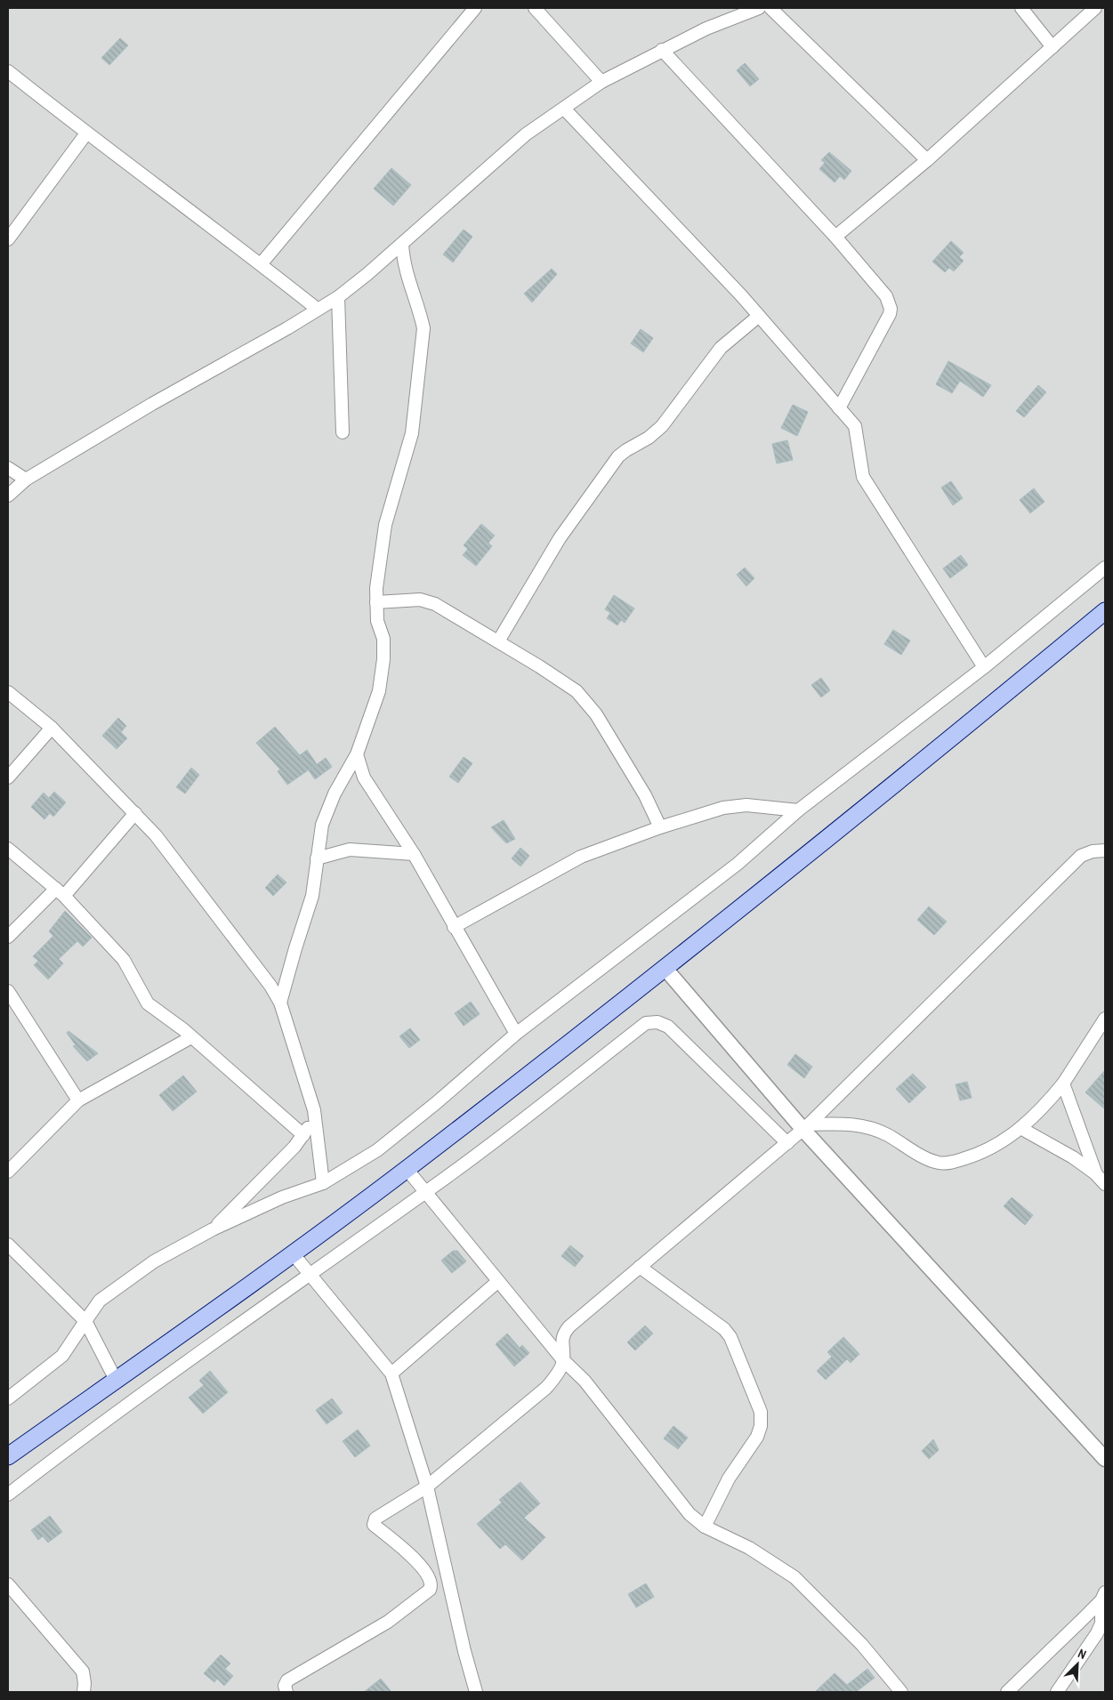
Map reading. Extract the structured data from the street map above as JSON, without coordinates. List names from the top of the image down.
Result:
{
  "north": "top right"
}
